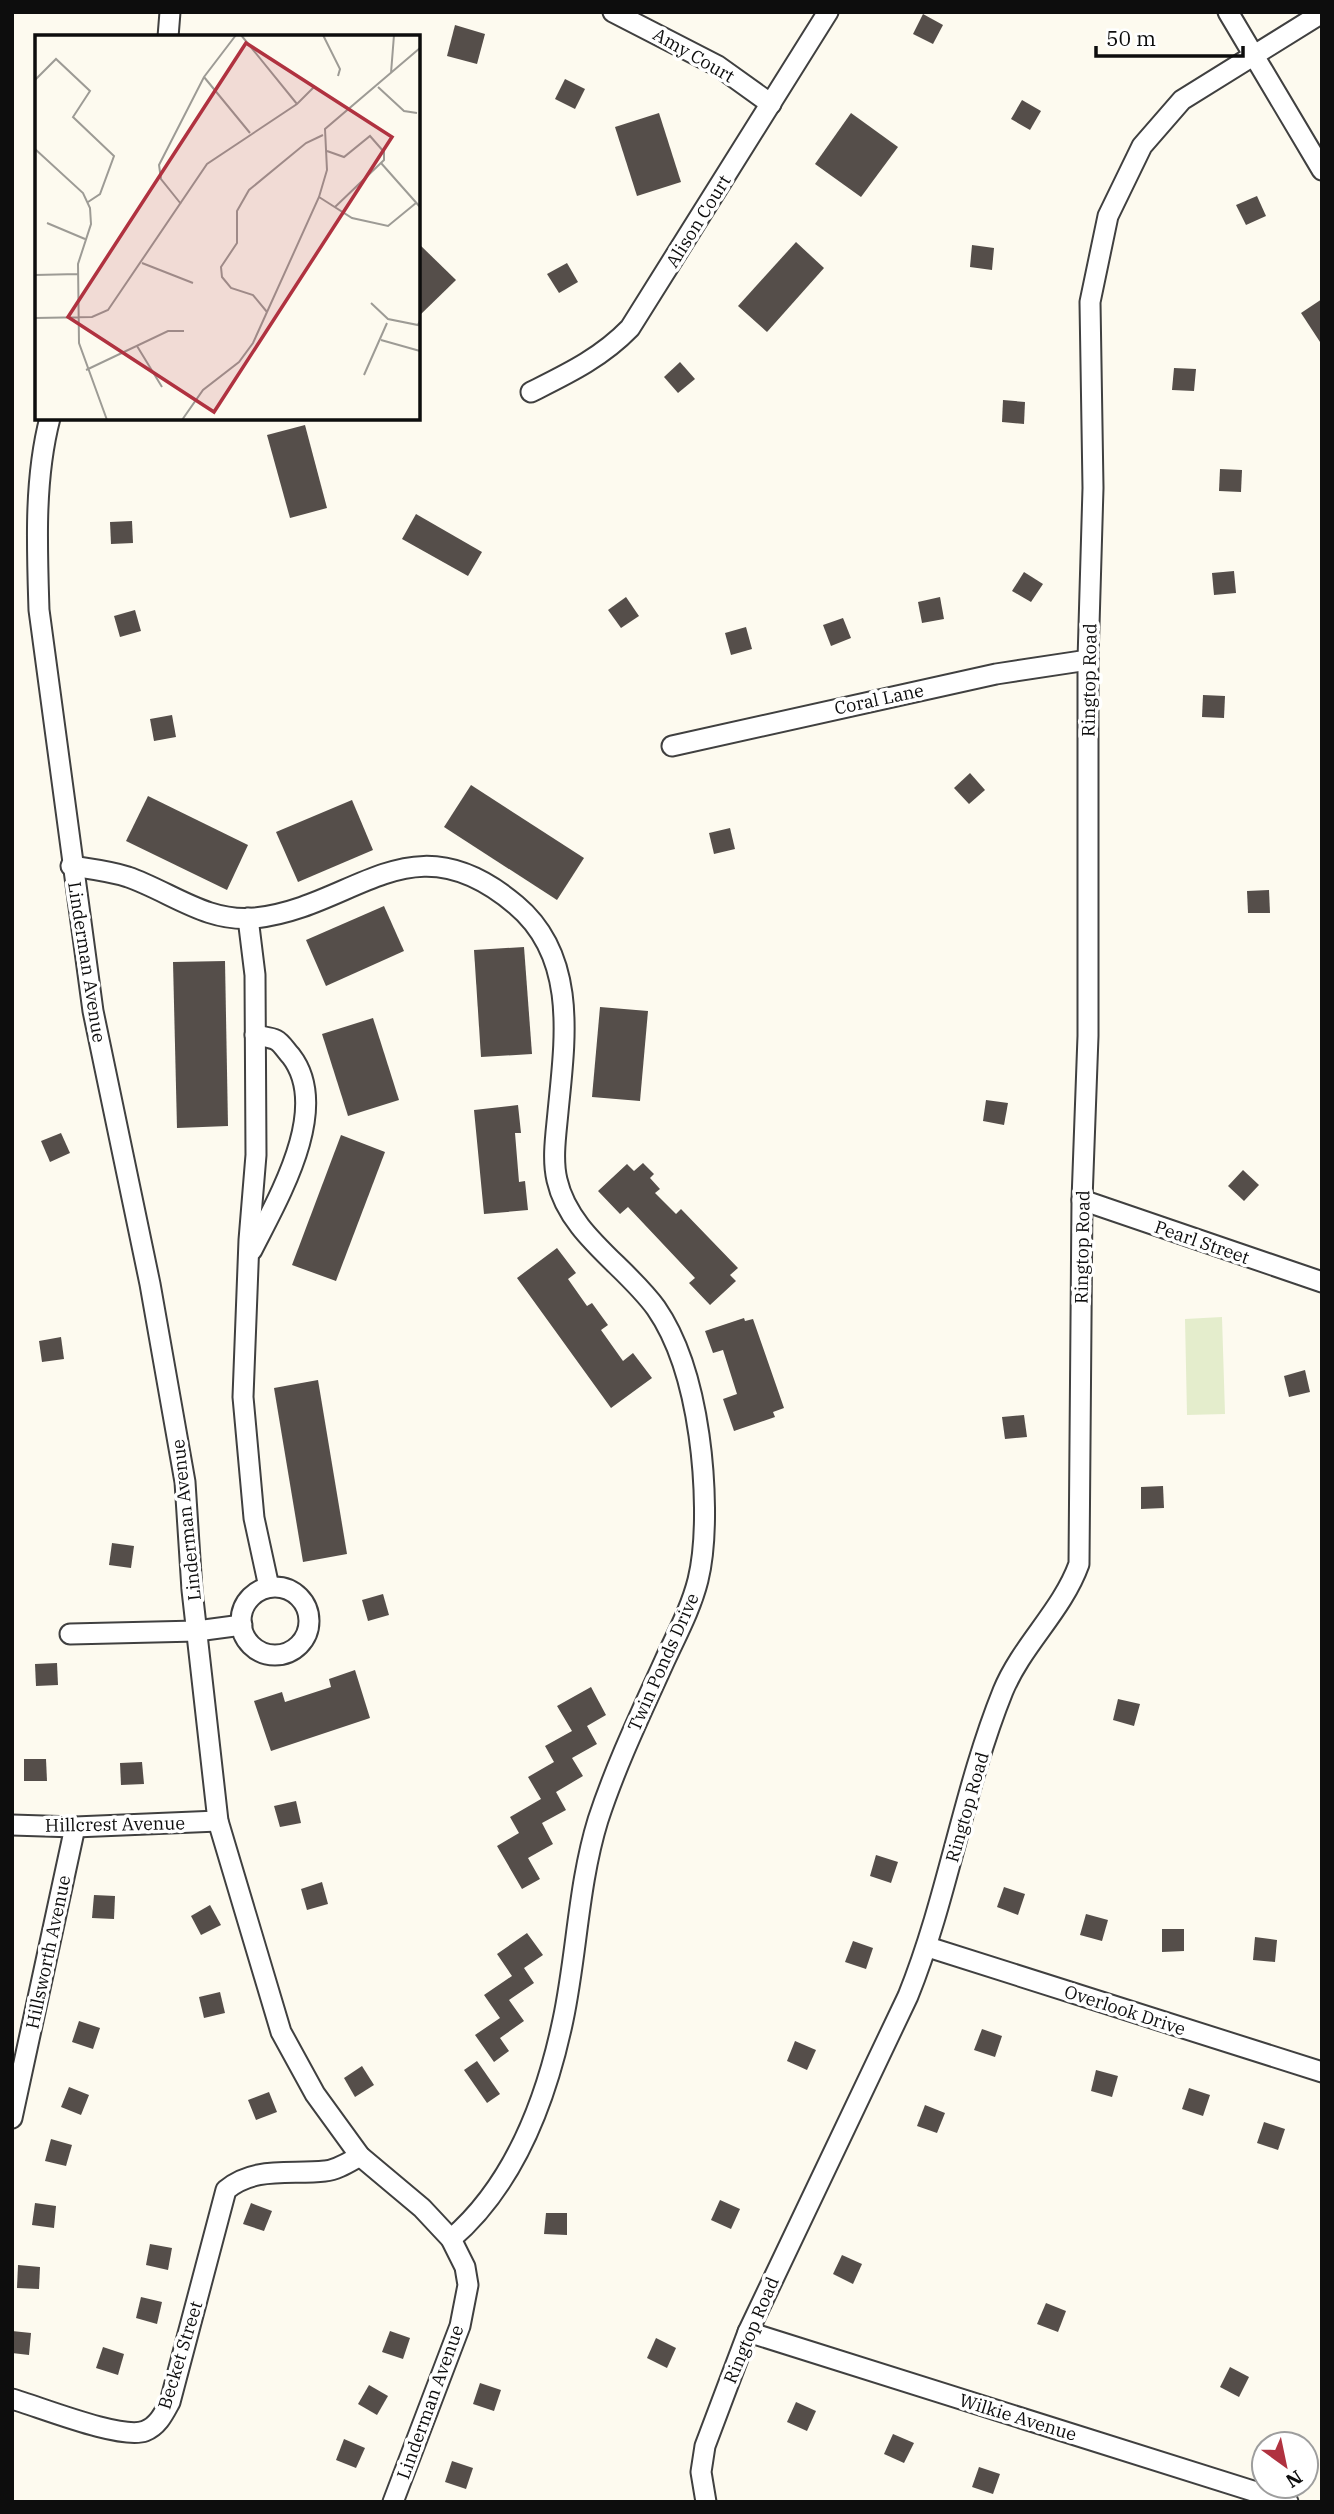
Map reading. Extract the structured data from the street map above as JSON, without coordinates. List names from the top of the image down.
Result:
{
  "streets": {
    "street": [
      "Amy Court",
      "Alison Court",
      "Ringtop Road",
      "Coral Lane",
      "Linderman Avenue",
      "Pearl Street",
      "Twin Ponds Drive",
      "Hillcrest Avenue",
      "Hillsworth Avenue",
      "Overlook Drive",
      "Becket Street",
      "Wilkie Avenue"
    ]
  },
  "crossings": [
    ["Amy Court", "Alison Court"],
    ["Ringtop Road", "Coral Lane"],
    ["Ringtop Road", "Pearl Street"],
    ["Ringtop Road", "Overlook Drive"],
    ["Ringtop Road", "Wilkie Avenue"],
    ["Linderman Avenue", "Twin Ponds Drive"],
    ["Linderman Avenue", "Hillcrest Avenue"],
    ["Linderman Avenue", "Becket Street"],
    ["Hillcrest Avenue", "Hillsworth Avenue"]
  ],
  "scale_bar": "50 m",
  "north": "bottom right"
}
